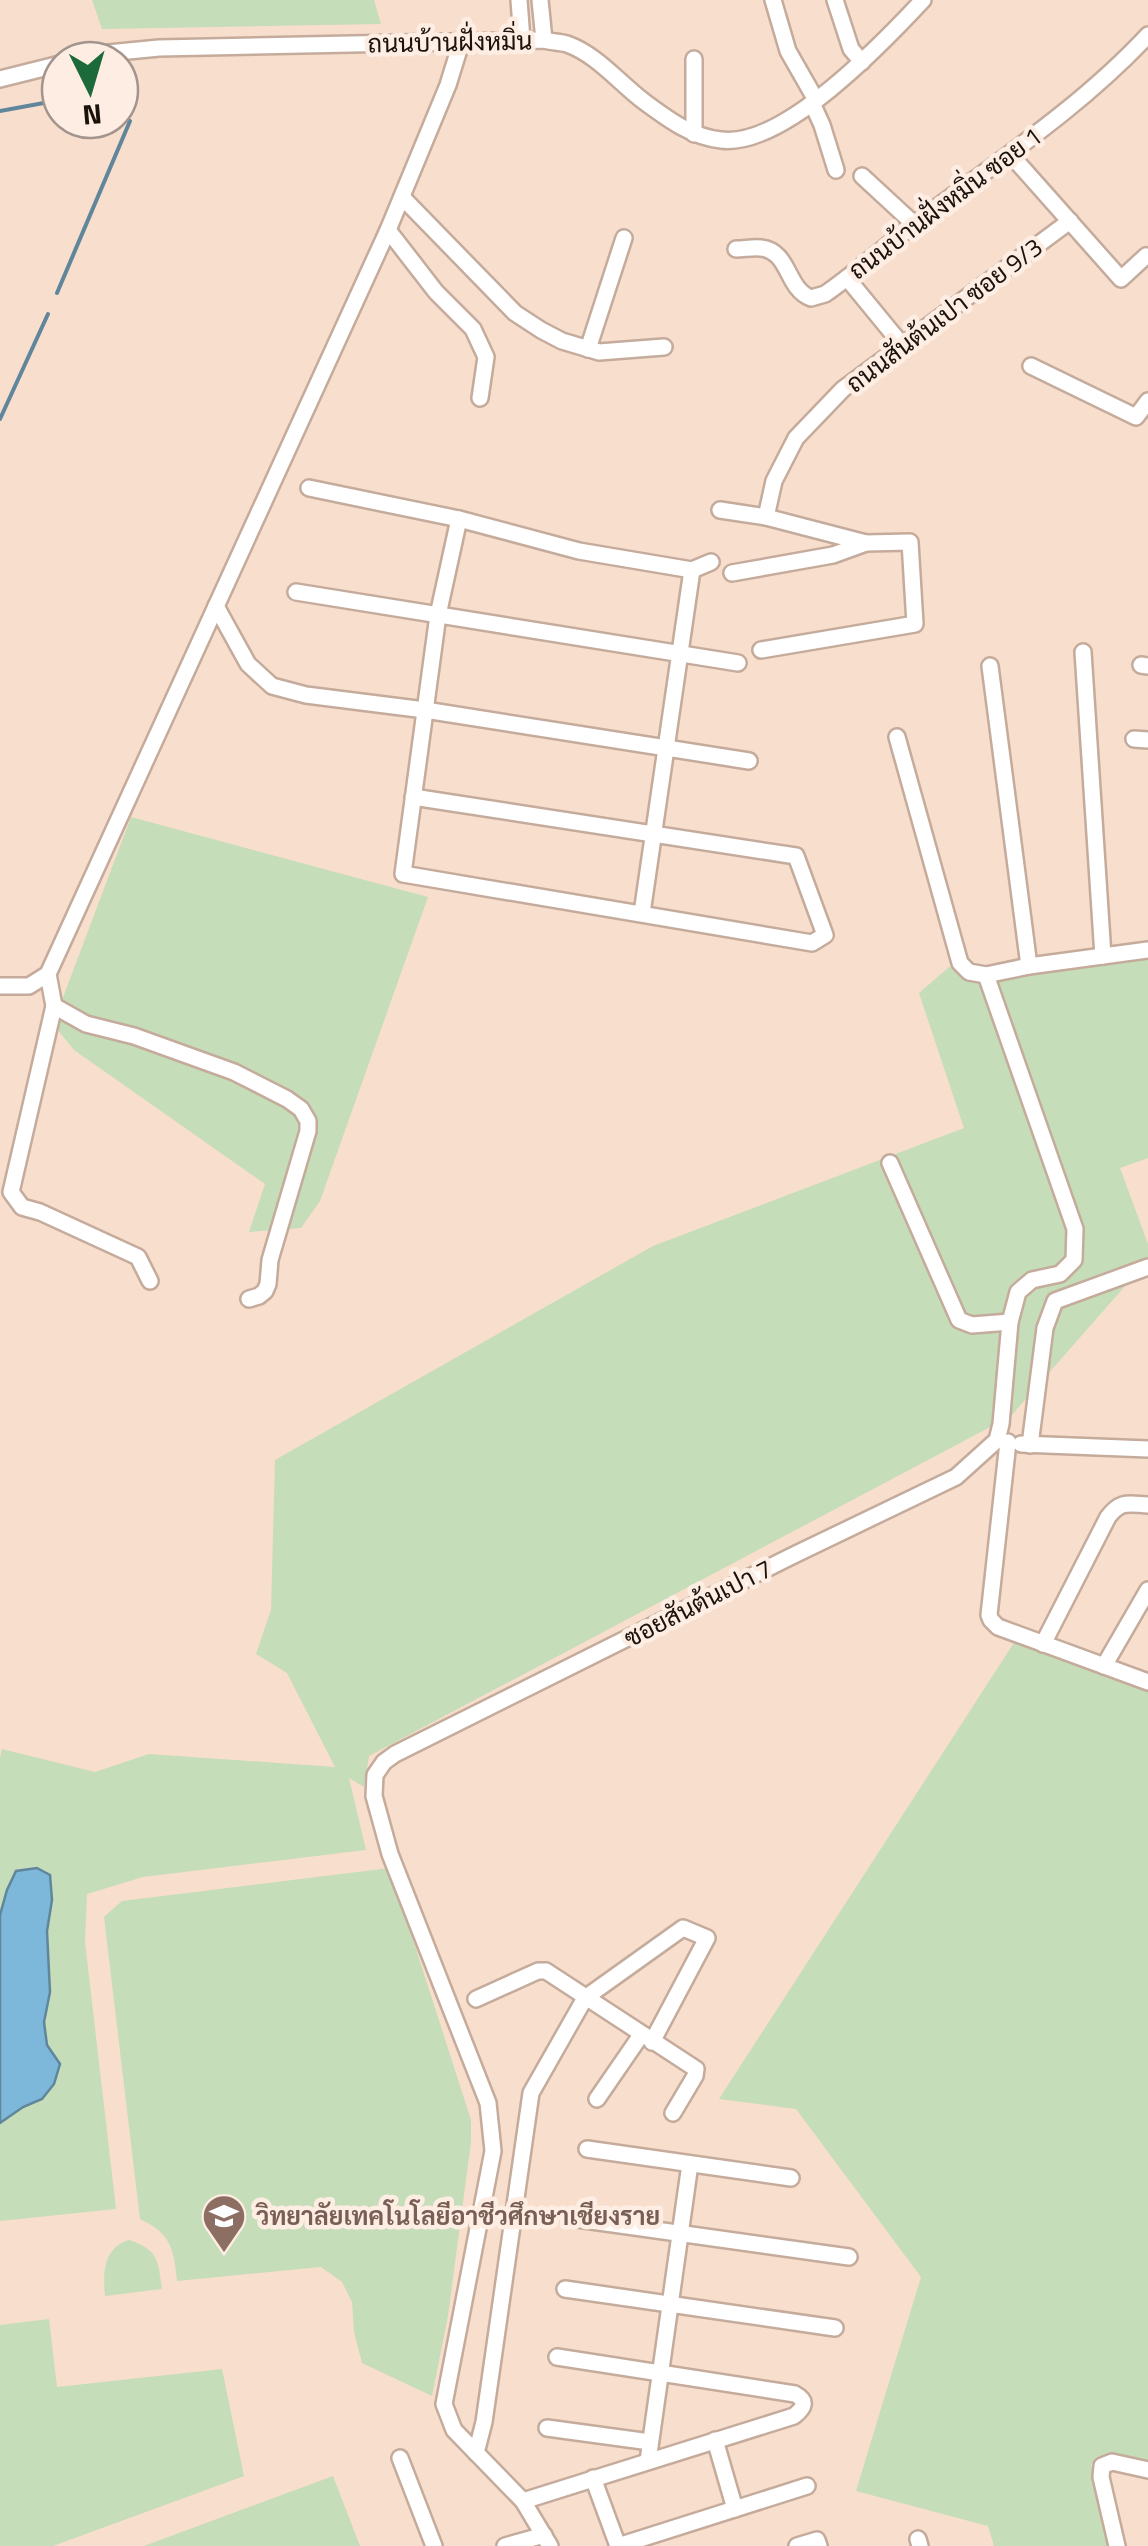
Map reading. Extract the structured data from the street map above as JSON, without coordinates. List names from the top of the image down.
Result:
{
  "streets": {
    "street": [
      "ถนนบ้านฝั่งหมิ่น",
      "ถนนบ้านฝั่งหมิ่น ซอย 1",
      "ถนนสันต้นเปา ซอย 9/3",
      "ซอยสันต้นเปา 7"
    ]
  },
  "places": {
    "school or university": ["วิทยาลัยเทคโนโลยีอาชีวศึกษาเชียงราย"]
  },
  "north": "bottom"
}
